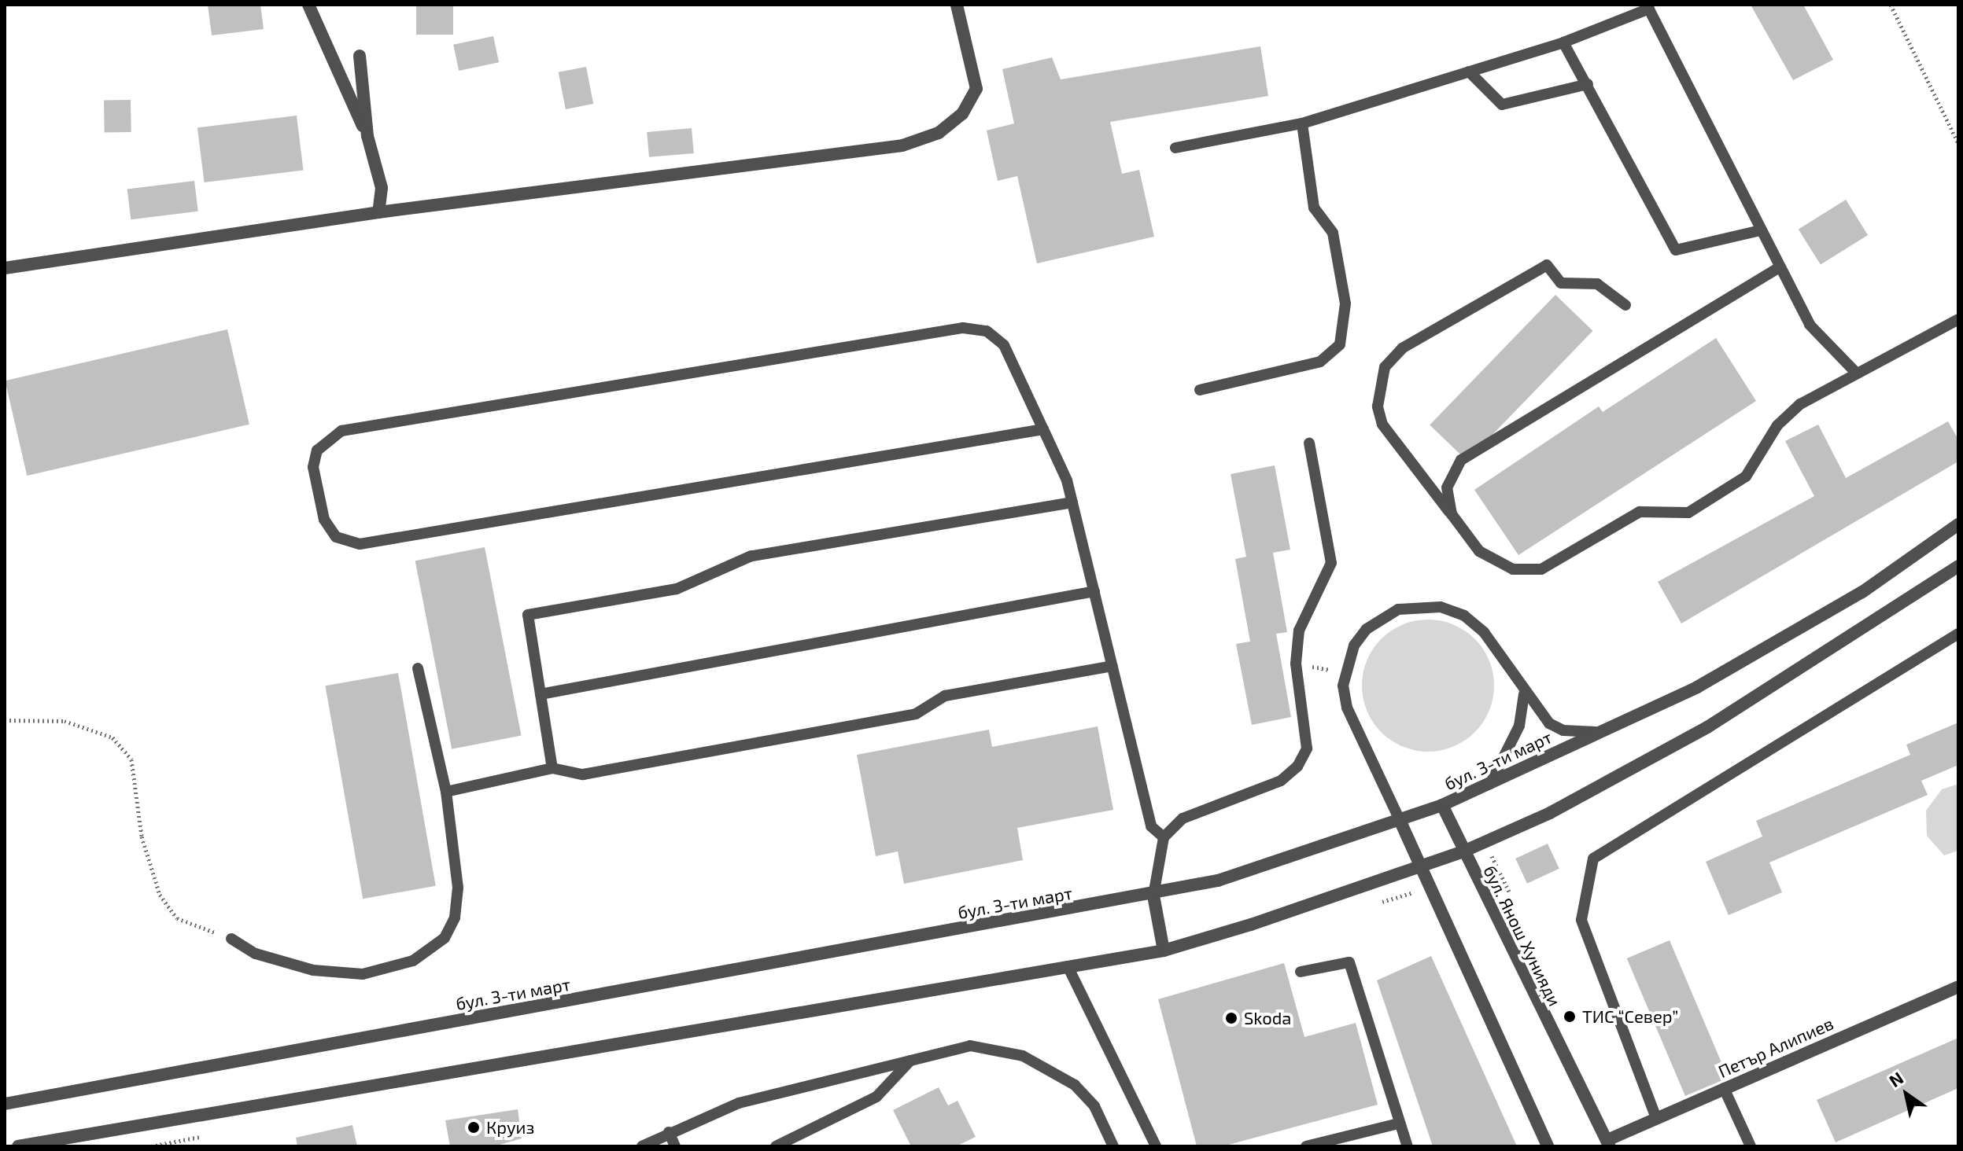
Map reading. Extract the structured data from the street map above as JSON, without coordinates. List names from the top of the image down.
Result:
{
  "streets": {
    "street": ["бул. 3-ти март", "бул. Янош Хунияди", "Петър Алипиев"]
  },
  "crossings": [
    ["бул. 3-ти март", "бул. Янош Хунияди"],
    ["бул. Янош Хунияди", "Петър Алипиев"]
  ],
  "places": ["ТИС “Север”", "Skoda", "Круиз"],
  "north": "top left"
}
